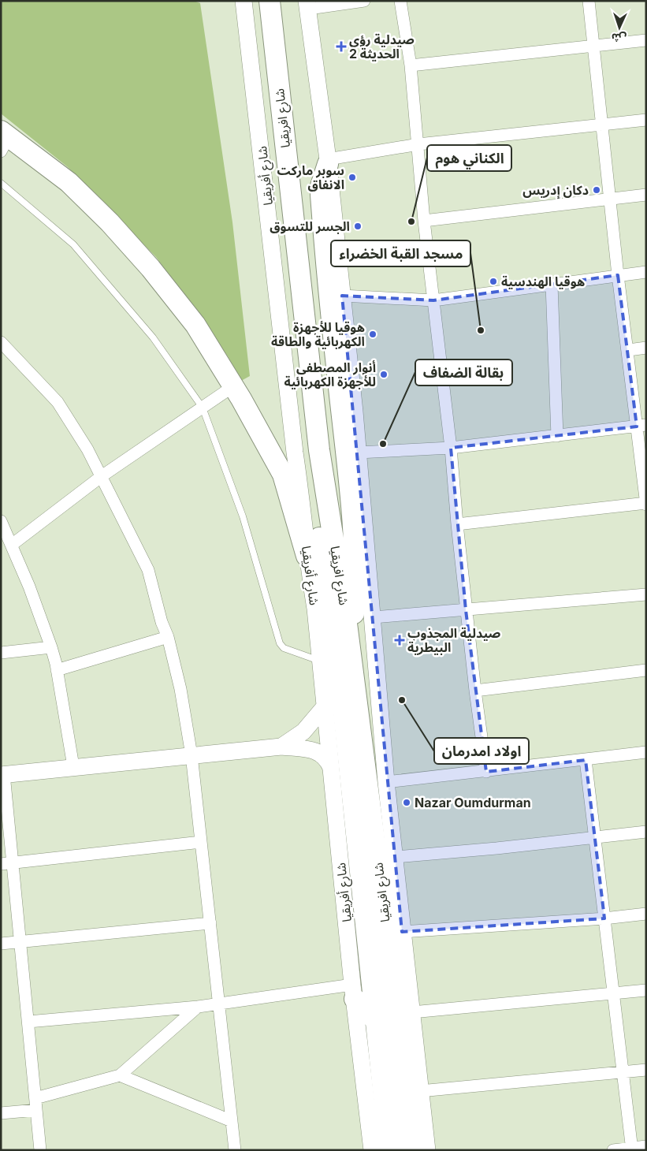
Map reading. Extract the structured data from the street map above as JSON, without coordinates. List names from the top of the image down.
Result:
{
  "streets": {
    "highway": ["شارع افريقيا"],
    "street": ["شارع أفريقيا"]
  },
  "places": {
    "health": ["صيدلية رؤى الحديثة 2", "صيدلية المجذوب البيطرية"],
    "other": [
      "سوبر ماركت الانفاق",
      "دكان إدريس",
      "الكناني هوم",
      "الجسر للتسوق",
      "هوقيا الهندسية",
      "مسجد القبة الخضراء",
      "هوقيا للأجهزة الكهربائية والطاقة",
      "أنوار المصطفى للأجهزة الكهربائية",
      "بقالة الضفاف",
      "اولاد امدرمان",
      "Nazar Oumdurman"
    ]
  },
  "north": "bottom"
}
